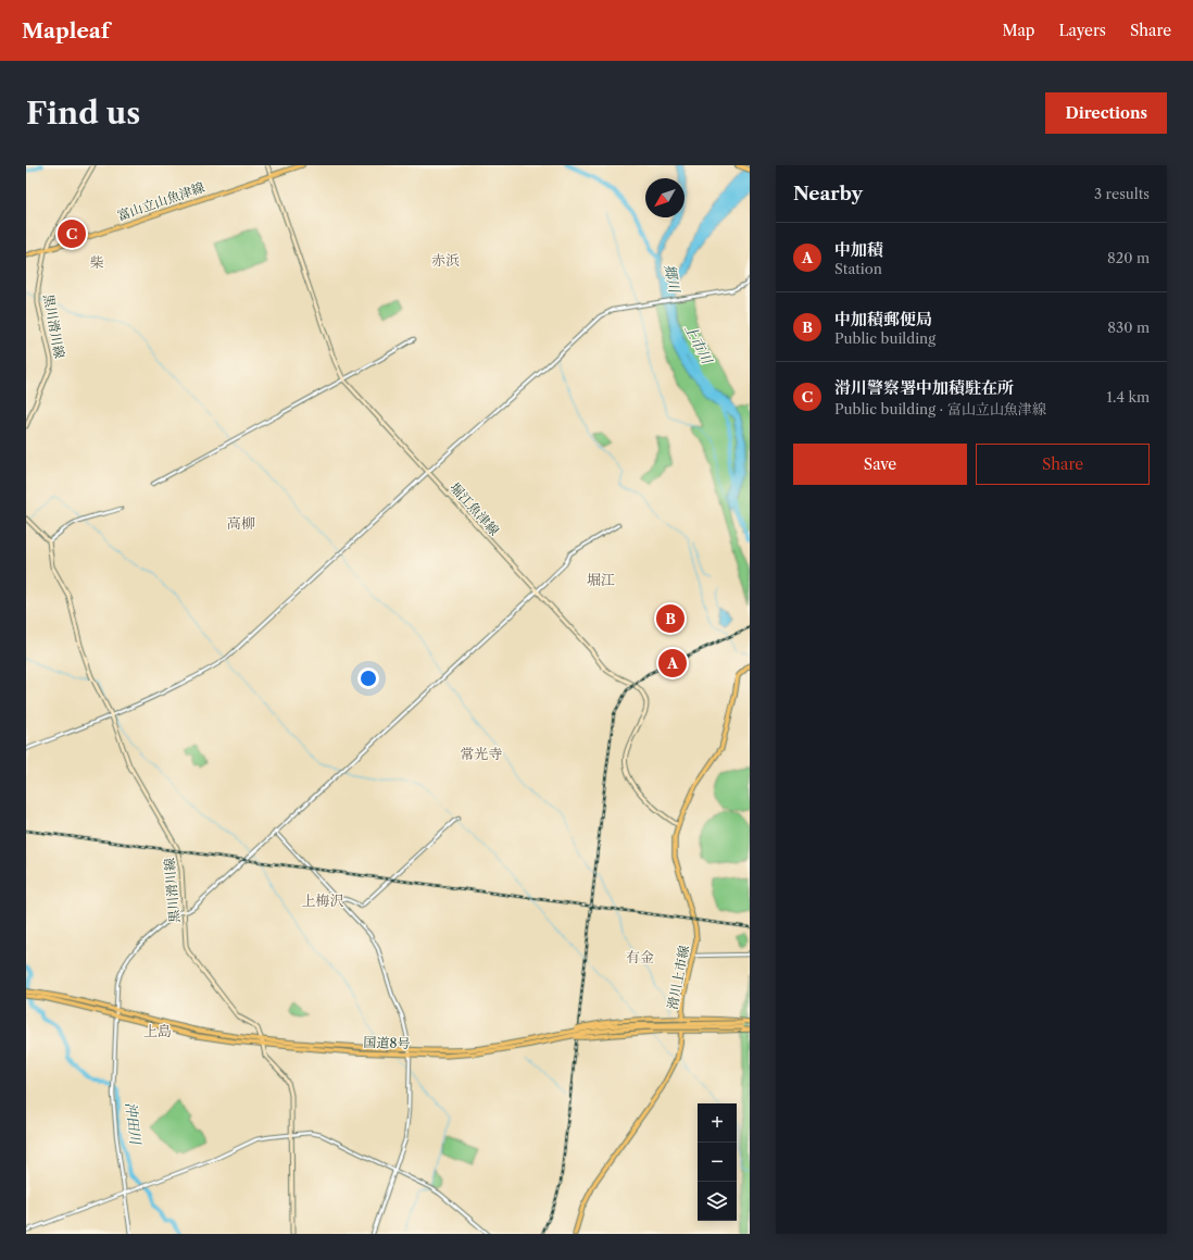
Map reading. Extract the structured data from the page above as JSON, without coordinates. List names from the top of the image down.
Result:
{
  "streets": {
    "main road": [
      "富山立山魚津線",
      "黒川滑川線",
      "堀江魚津線",
      "滑川上市線",
      "国道8号"
    ]
  },
  "crossings": [
    ["富山立山魚津線", "黒川滑川線"],
    ["富山立山魚津線", "堀江魚津線"],
    ["黒川滑川線", "国道8号"],
    ["堀江魚津線", "滑川上市線"]
  ],
  "districts": [
    "赤浜",
    "柴",
    "高柳",
    "堀江",
    "常光寺",
    "上梅沢",
    "有金",
    "上島"
  ],
  "water": ["郷川", "上市川", "沖田川"],
  "north": "bottom left",
  "page": {
    "header": "Mapleaf",
    "nav": ["Map", "Layers", "Share"],
    "buttons": [
      "Directions",
      ["Save", "Share"]
    ],
    "title": "Find us",
    "heading": ["Nearby", "3 results"],
    "pins": ["C", "B", "A"],
    "list": [
      {
        "mark": "A",
        "name": "中加積",
        "note": "Station",
        "value": "820 m"
      },
      {
        "mark": "B",
        "name": "中加積郵便局",
        "note": "Public building",
        "value": "830 m"
      },
      {
        "mark": "C",
        "name": "滑川警察署中加積駐在所",
        "note": "Public building · 富山立山魚津線",
        "value": "1.4 km"
      }
    ],
    "map_buttons": ["+", "−"]
  }
}
